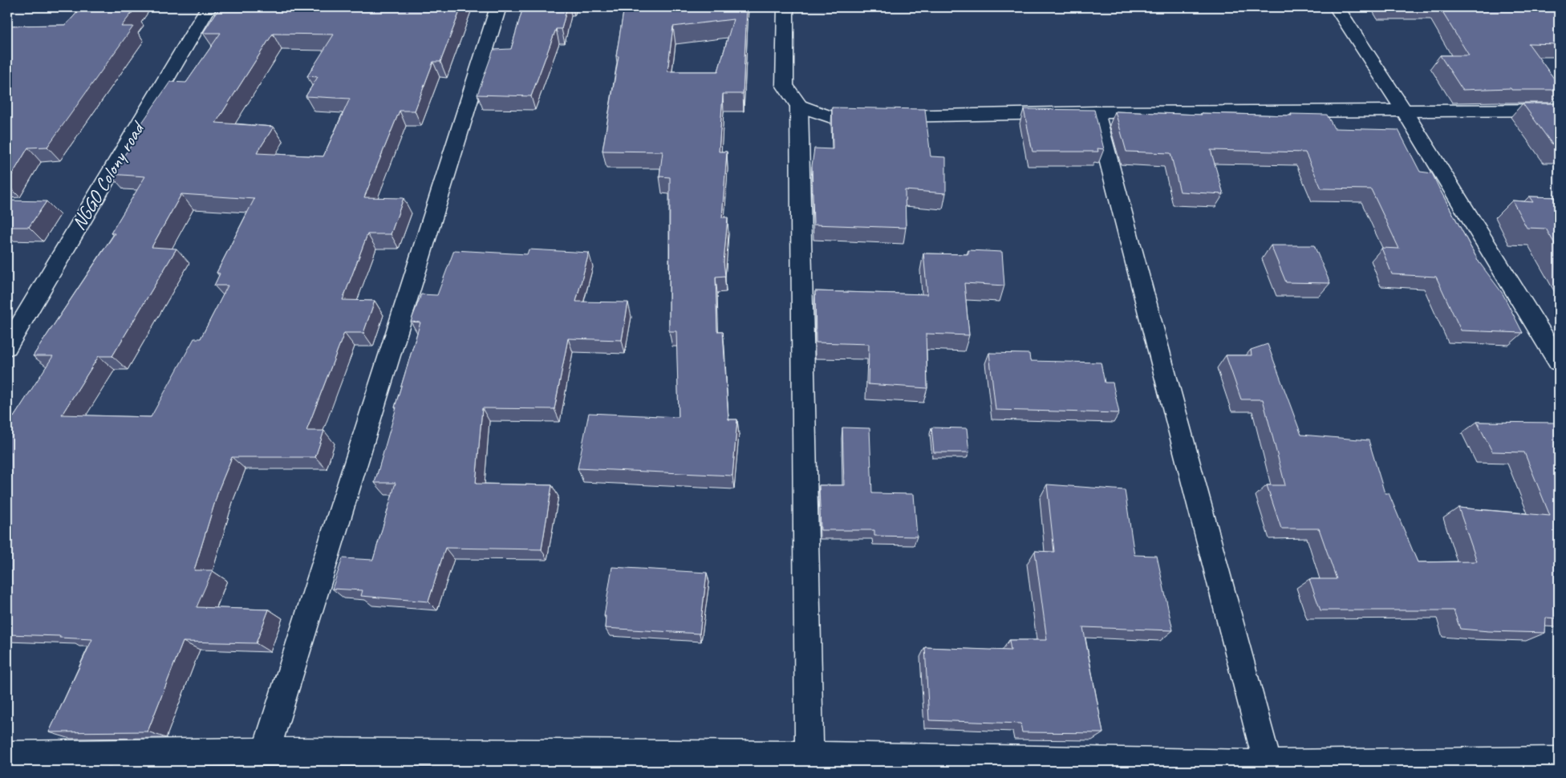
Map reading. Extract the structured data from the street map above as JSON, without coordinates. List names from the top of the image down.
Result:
{
  "streets": {
    "street": ["NGGO Colony road"]
  }
}
